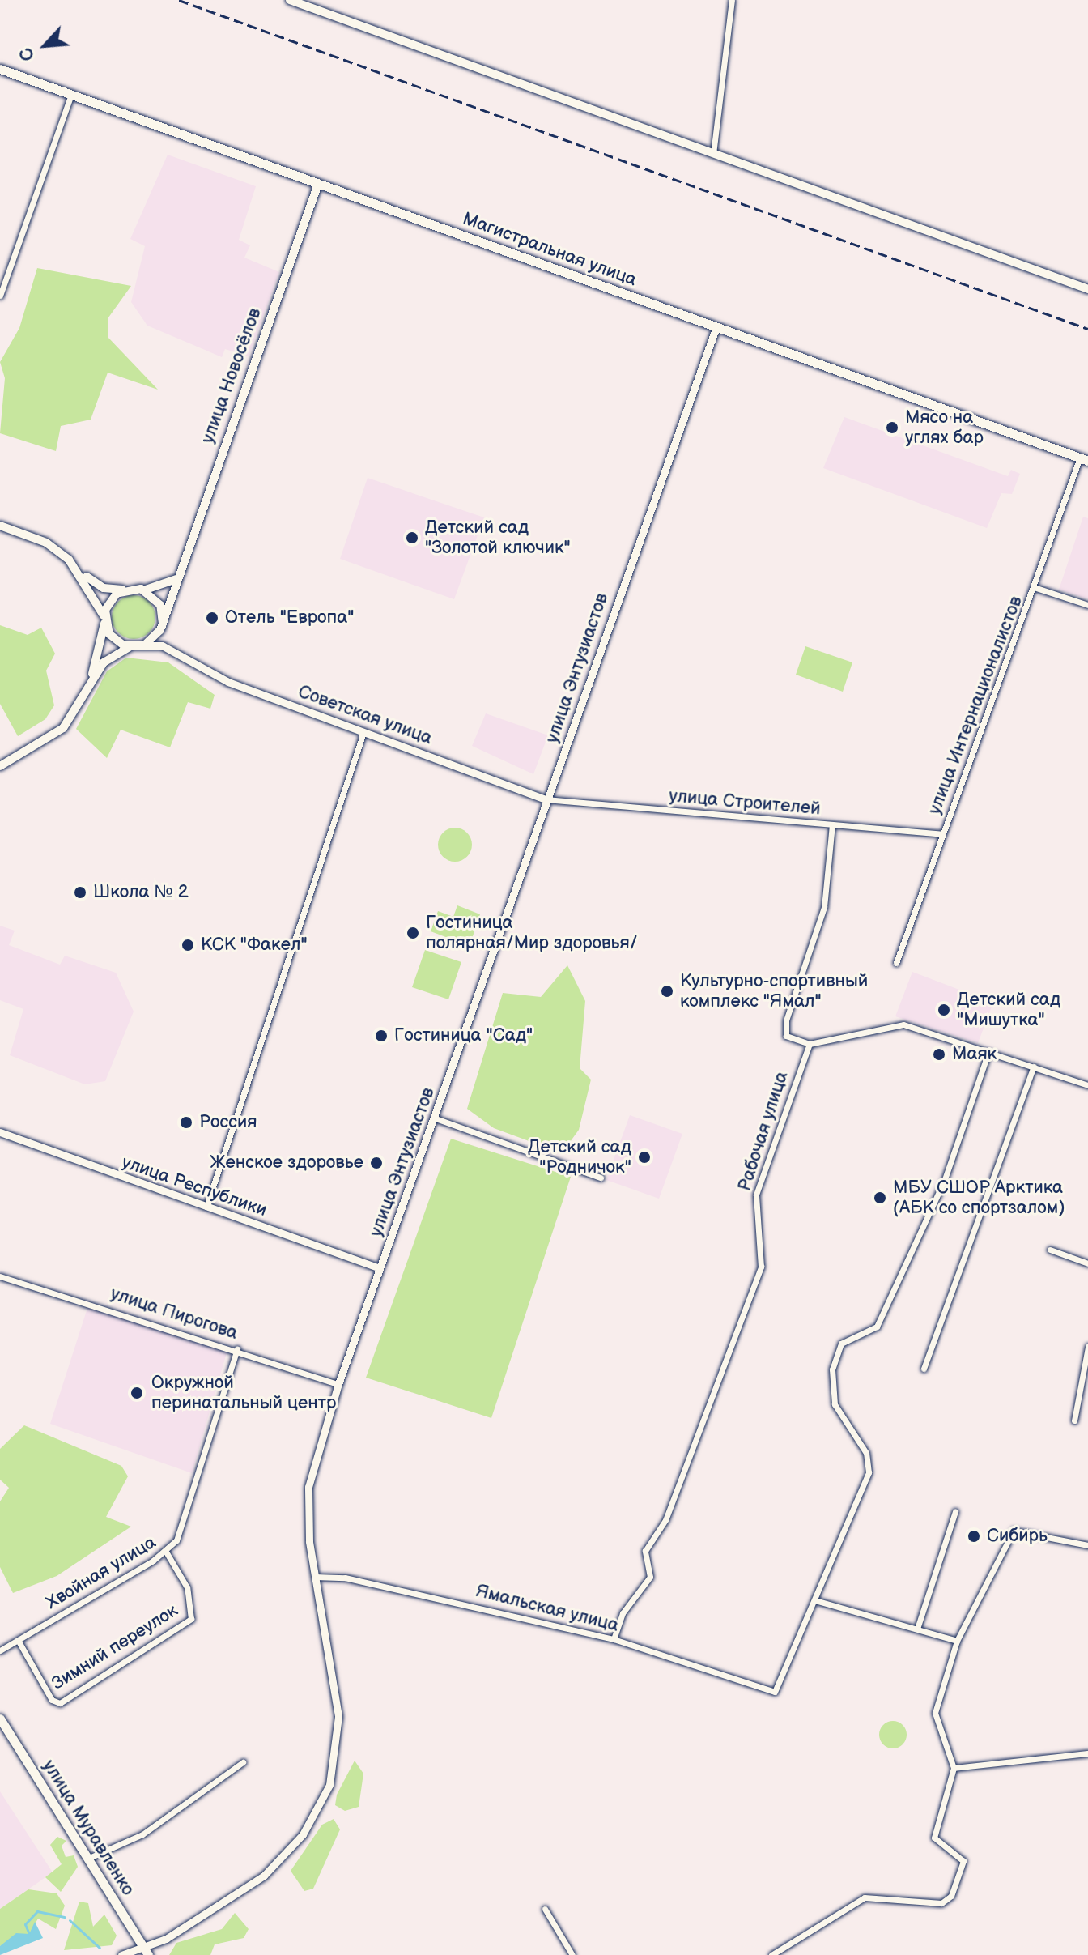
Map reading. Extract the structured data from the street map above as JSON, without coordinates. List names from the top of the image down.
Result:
{
  "streets": {
    "main road": ["Магистральная улица", "улица Новосёлов", "улица Муравленко"],
    "street": [
      "улица Энтузиастов",
      "улица Интернационалистов",
      "Советская улица",
      "улица Строителей",
      "Рабочая улица",
      "улица Республики",
      "улица Пирогова",
      "Хвойная улица",
      "Ямальская улица",
      "Зимний переулок"
    ]
  },
  "crossings": [
    ["Магистральная улица", "улица Новосёлов"],
    ["Магистральная улица", "улица Энтузиастов"],
    ["Магистральная улица", "улица Интернационалистов"],
    ["улица Новосёлов", "Советская улица"],
    ["улица Энтузиастов", "Советская улица"],
    ["улица Энтузиастов", "улица Строителей"],
    ["улица Энтузиастов", "улица Республики"],
    ["улица Энтузиастов", "улица Пирогова"],
    ["улица Энтузиастов", "Ямальская улица"],
    ["улица Энтузиастов", "улица Муравленко"],
    ["улица Интернационалистов", "улица Строителей"],
    ["Советская улица", "улица Строителей"],
    ["Рабочая улица", "Ямальская улица"],
    ["улица Пирогова", "Хвойная улица"],
    ["Хвойная улица", "Зимний переулок"]
  ],
  "places": [
    "Мясо на углях бар",
    "Детский сад \"Золотой ключик\"",
    "Отель \"Европа\"",
    "Школа № 2",
    "Гостиница полярная/Мир здоровья/",
    "КСК \"Факел\"",
    "Культурно-спортивный комплекс \"Ямал\"",
    "Детский сад \"Мишутка\"",
    "Гостиница \"Сад\"",
    "Маяк",
    "Россия",
    "Детский сад \"Родничок\"",
    "Женское здоровье",
    "МБУ СШОР Арктика (АБК со спортзалом)",
    "Окружной перинатальный центр",
    "Сибирь"
  ],
  "north": "bottom left"
}
